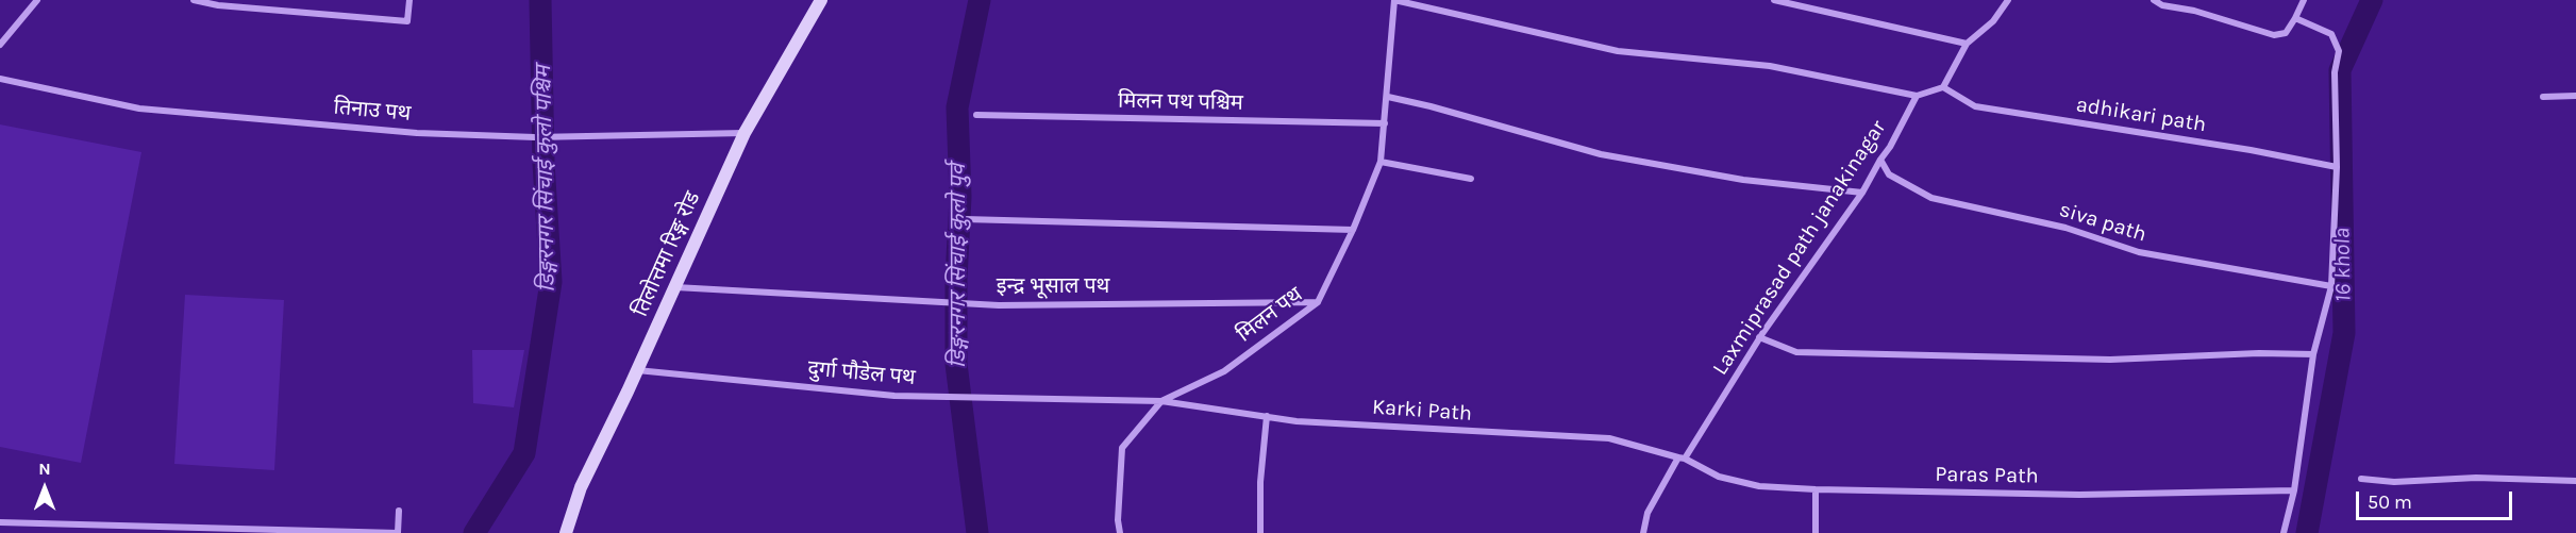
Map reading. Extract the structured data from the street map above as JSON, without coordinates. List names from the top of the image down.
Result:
{
  "streets": {
    "street": [
      "मिलन पथ पश्चिम",
      "तिनाउ पथ",
      "adhikari path",
      "siva path",
      "Laxmiprasad path janakinagar",
      "तिलोत्तमा रिङ्ग रोड",
      "इन्द्र भूसाल पथ",
      "मिलन पथ",
      "दुर्गा पौडेल पथ",
      "Karki Path",
      "Paras Path"
    ]
  },
  "crossings": [
    ["मिलन पथ पश्चिम", "मिलन पथ"],
    ["तिनाउ पथ", "तिलोत्तमा रिङ्ग रोड"],
    ["siva path", "Laxmiprasad path janakinagar"],
    ["Laxmiprasad path janakinagar", "Karki Path"],
    ["Laxmiprasad path janakinagar", "Paras Path"],
    ["तिलोत्तमा रिङ्ग रोड", "इन्द्र भूसाल पथ"],
    ["तिलोत्तमा रिङ्ग रोड", "दुर्गा पौडेल पथ"],
    ["इन्द्र भूसाल पथ", "मिलन पथ"],
    ["मिलन पथ", "दुर्गा पौडेल पथ"],
    ["मिलन पथ", "Karki Path"],
    ["दुर्गा पौडेल पथ", "Karki Path"],
    ["Karki Path", "Paras Path"]
  ],
  "water": ["डिङ्गरनगर सिंचाई कुलो पश्चिम", "16 khola", "डिङ्गरनगर सिंचाई कुलो पुर्व"],
  "scale_bar": "50 m",
  "north": "top"
}
